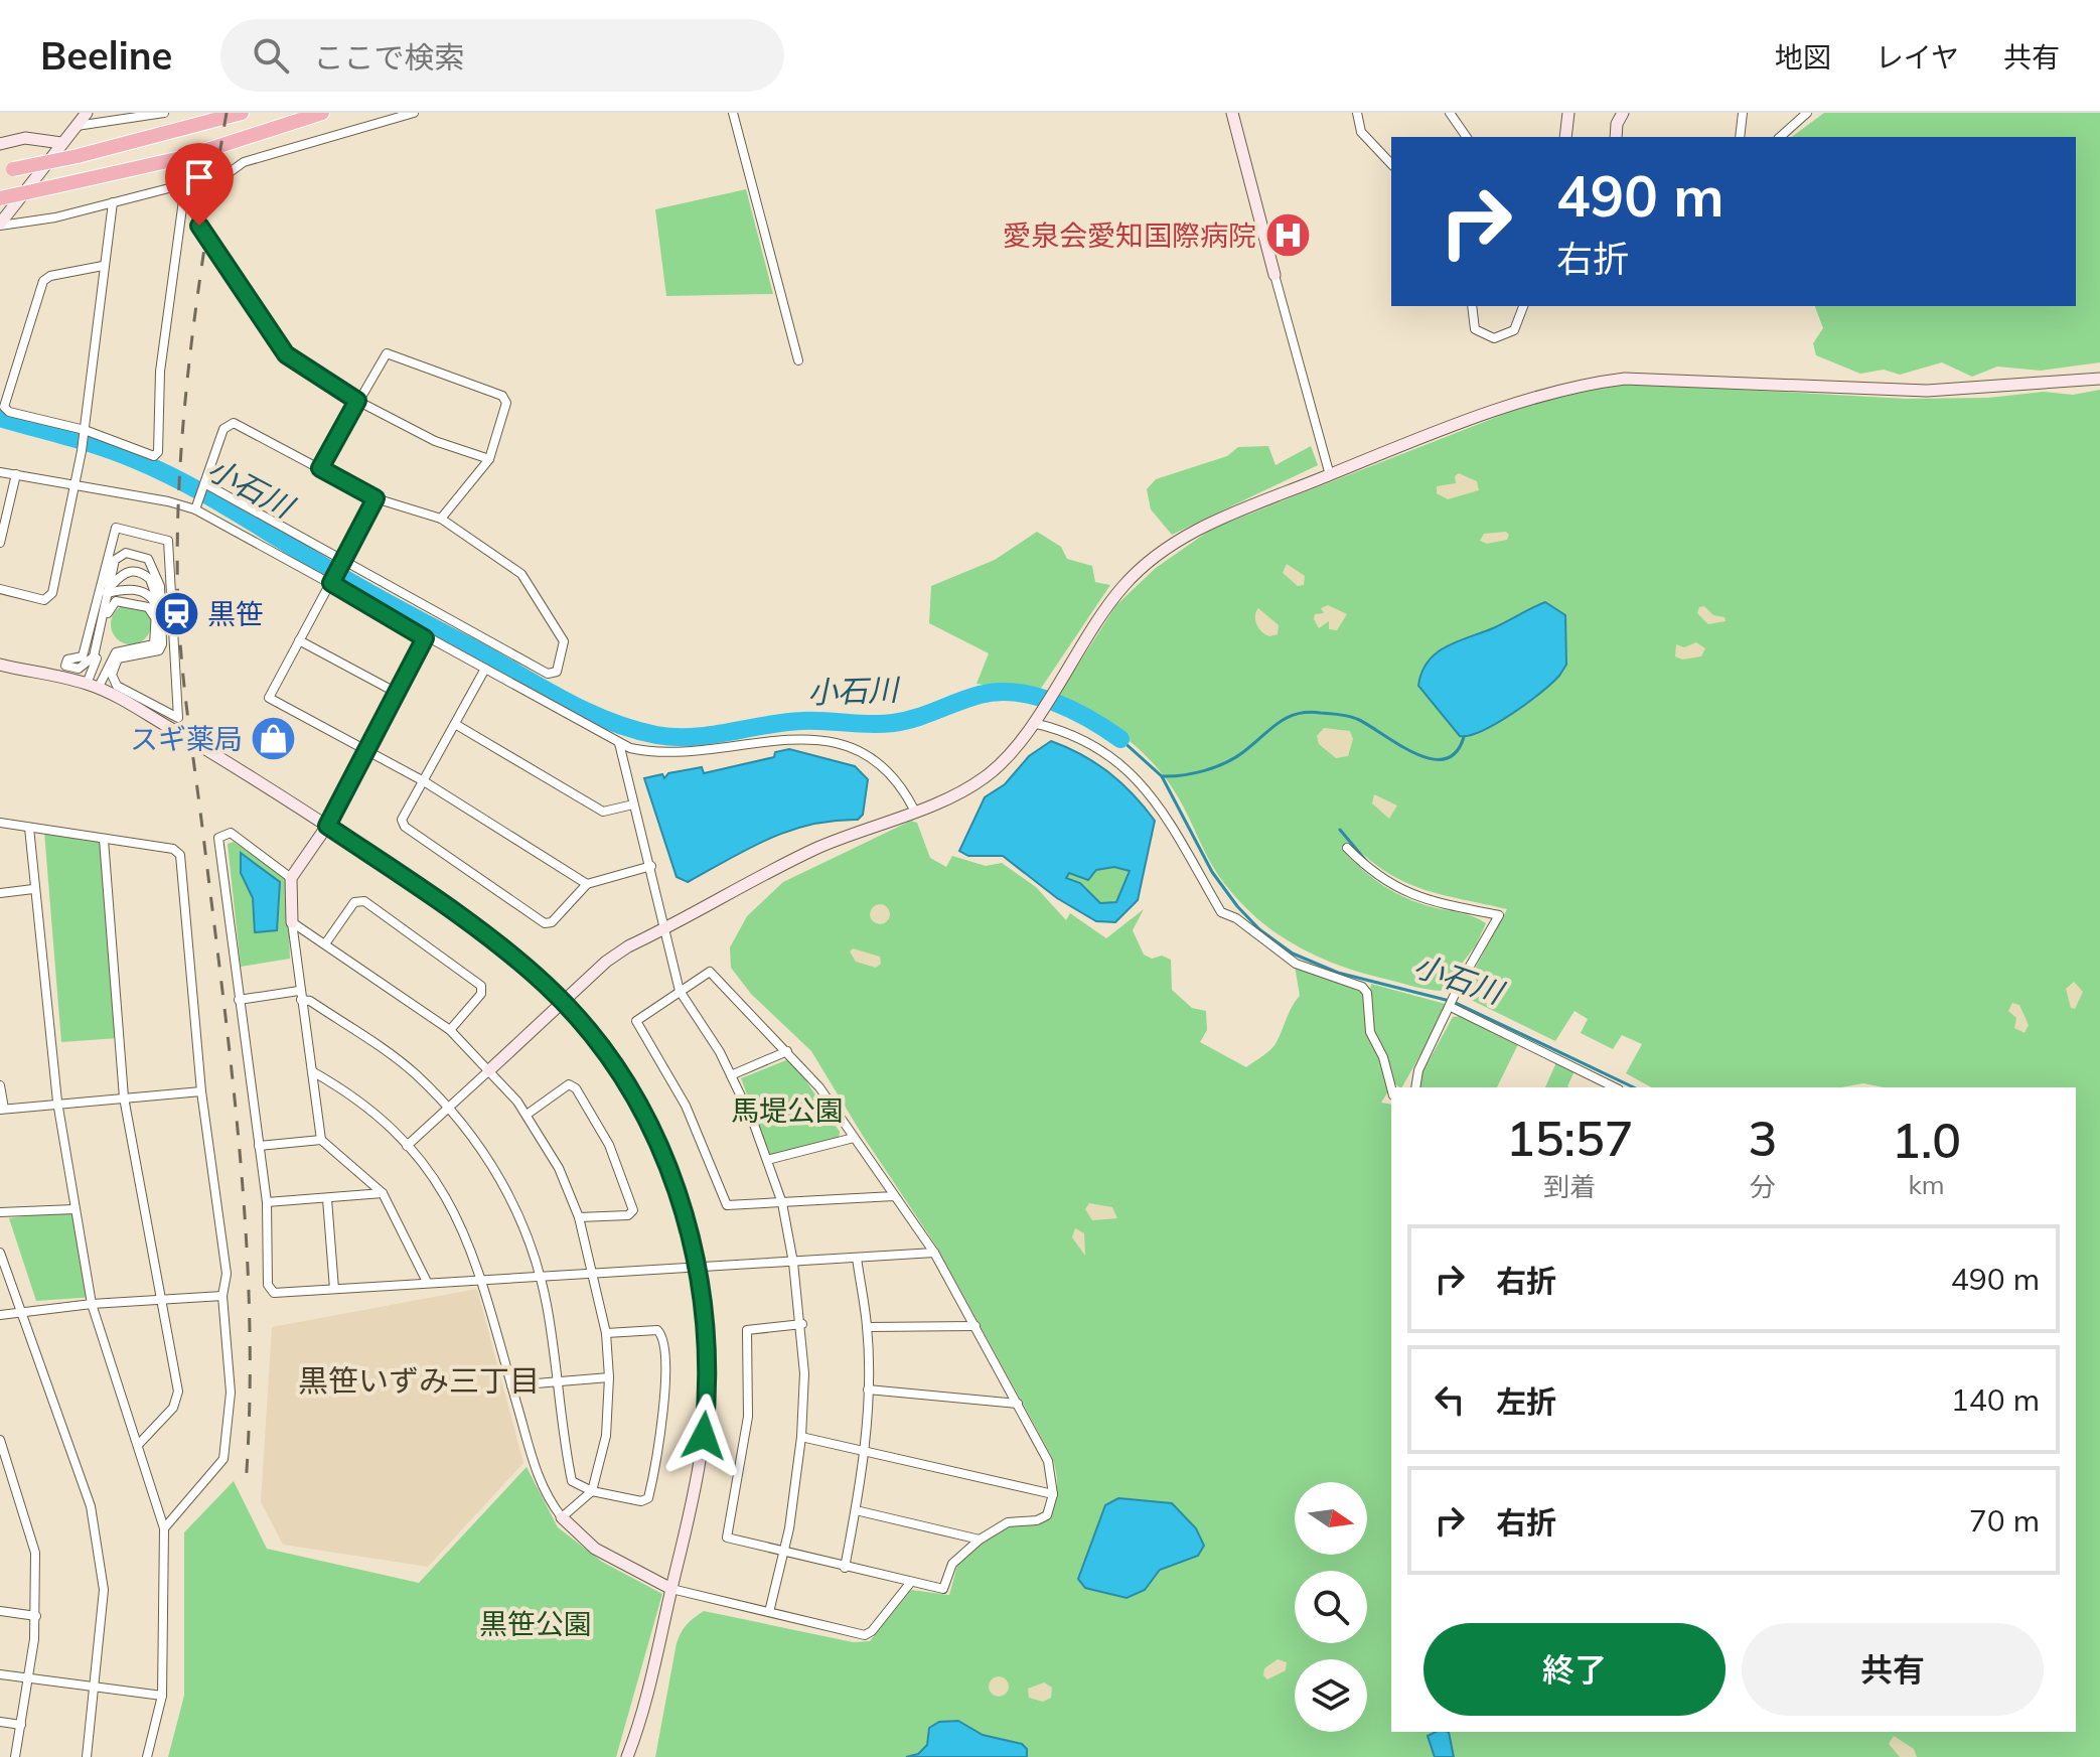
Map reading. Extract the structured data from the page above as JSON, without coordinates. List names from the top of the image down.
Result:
{
  "districts": ["黒笹いずみ三丁目"],
  "water": ["小石川"],
  "parks": ["馬堤公園", "黒笹公園"],
  "places": {
    "hospital": ["愛泉会愛知国際病院"],
    "station": ["黒笹"],
    "shop": ["スギ薬局"]
  },
  "north": "right",
  "page": {
    "header": "Beeline",
    "search": "ここで検索",
    "nav": ["地図", "レイヤ", "共有"],
    "turn": ["490 m", "右折"],
    "eta": [
      "15:57",
      "到着",
      "3",
      "分",
      "1.0",
      "km"
    ],
    "list": [
      {
        "name": "右折",
        "value": "490 m"
      },
      {
        "name": "左折",
        "value": "140 m"
      },
      {
        "name": "右折",
        "value": "70 m"
      }
    ],
    "buttons": ["終了", "共有"]
  }
}
